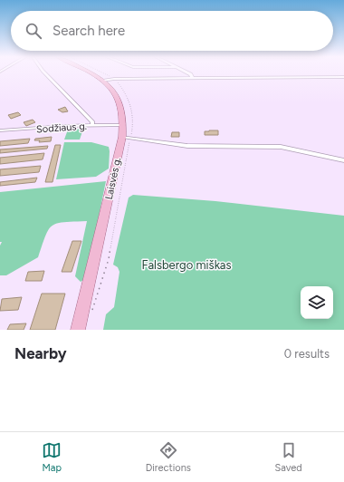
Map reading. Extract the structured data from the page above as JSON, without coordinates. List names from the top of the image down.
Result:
{
  "streets": {
    "main road": ["Laisvės g."],
    "street": ["Sodžiaus g."]
  },
  "crossings": [
    ["Sodžiaus g.", "Laisvės g."]
  ],
  "parks": ["Falsbergo miškas"],
  "page": {
    "search": "Search here",
    "heading": ["Nearby", "0 results"],
    "nav": ["Map", "Directions", "Saved"]
  }
}
